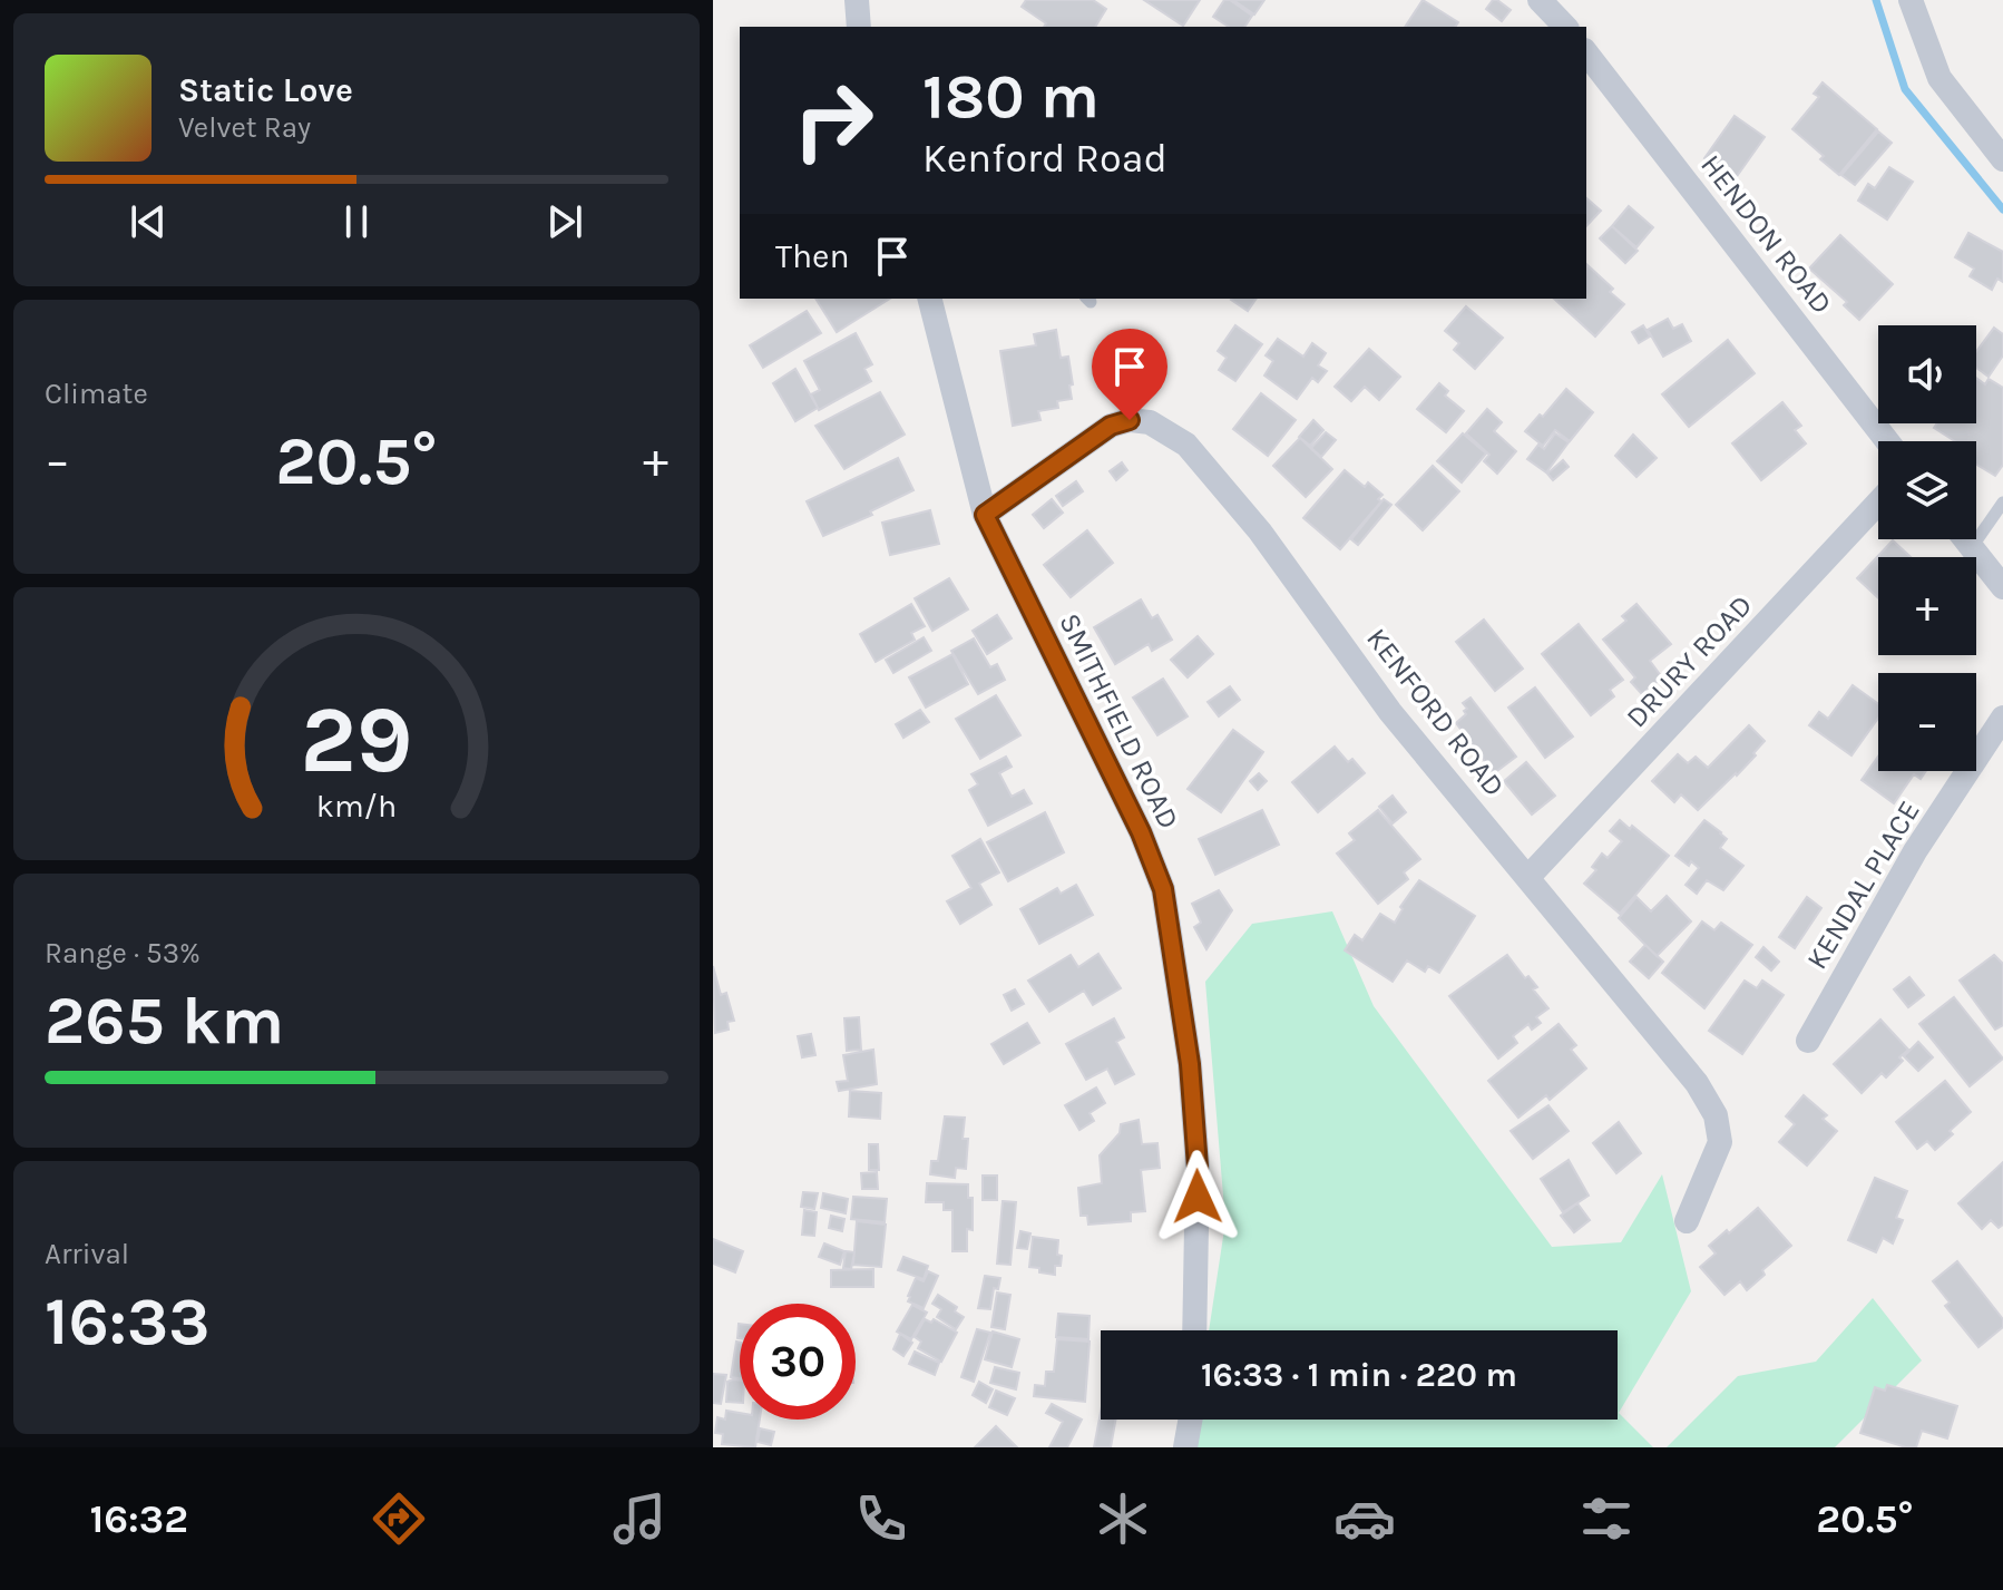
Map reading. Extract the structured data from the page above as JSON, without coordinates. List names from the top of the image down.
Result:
{
  "streets": {
    "street": [
      "HENDON ROAD",
      "DRURY ROAD",
      "KENFORD ROAD",
      "SMITHFIELD ROAD",
      "KENDAL PLACE"
    ]
  },
  "crossings": [
    ["DRURY ROAD", "KENFORD ROAD"],
    ["KENFORD ROAD", "SMITHFIELD ROAD"]
  ],
  "page": {
    "turn": ["180 m", "Kenford Road"],
    "song": ["Static Love", "Velvet Ray"],
    "then": "Then",
    "tile": [
      "Climate",
      ["Range · 53%", "265 km"],
      ["Arrival", "16:33"]
    ],
    "map_buttons": ["+", "−"],
    "heat": ["−", "20.5°", "+"],
    "limit": "30",
    "trip": "16:33 · 1 min · 220 m",
    "tabs": ["16:32", "20.5°"],
    "gauge": ["29", "km/h"]
  }
}
